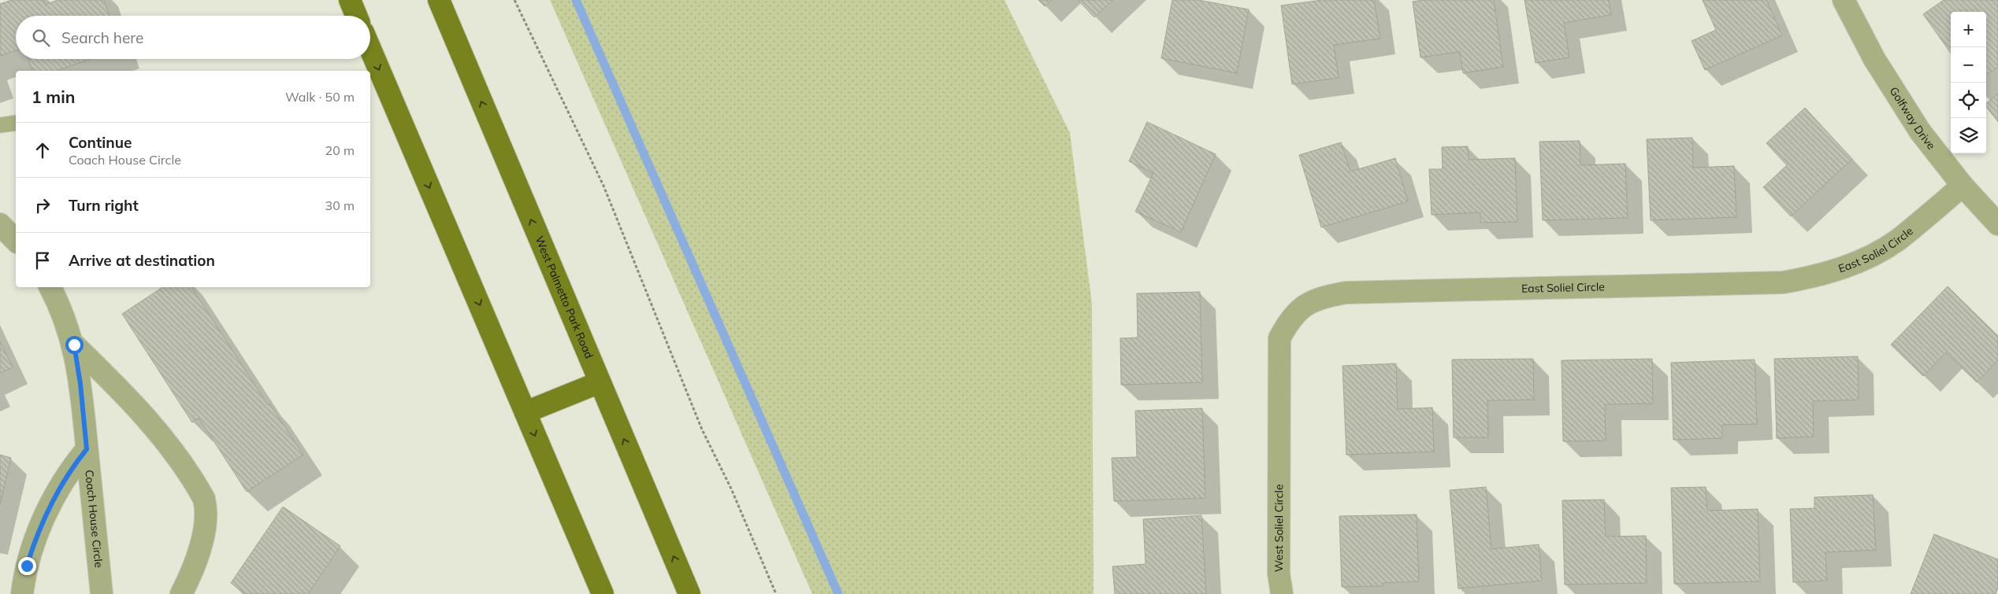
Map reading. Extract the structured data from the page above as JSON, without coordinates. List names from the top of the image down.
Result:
{
  "streets": {
    "main road": ["West Palmetto Park Road"],
    "street": [
      "Golfway Drive",
      "East Soliel Circle",
      "Coach House Circle",
      "West Soliel Circle"
    ]
  },
  "crossings": [
    ["Golfway Drive", "East Soliel Circle"],
    ["East Soliel Circle", "West Soliel Circle"]
  ],
  "page": {
    "map_buttons": ["+", "−"],
    "search": "Search here",
    "heading": ["1 min", "Walk · 50 m"],
    "list": [
      ["Continue", "Coach House Circle", "20 m"],
      ["Turn right", "30 m"],
      "Arrive at destination"
    ]
  }
}
